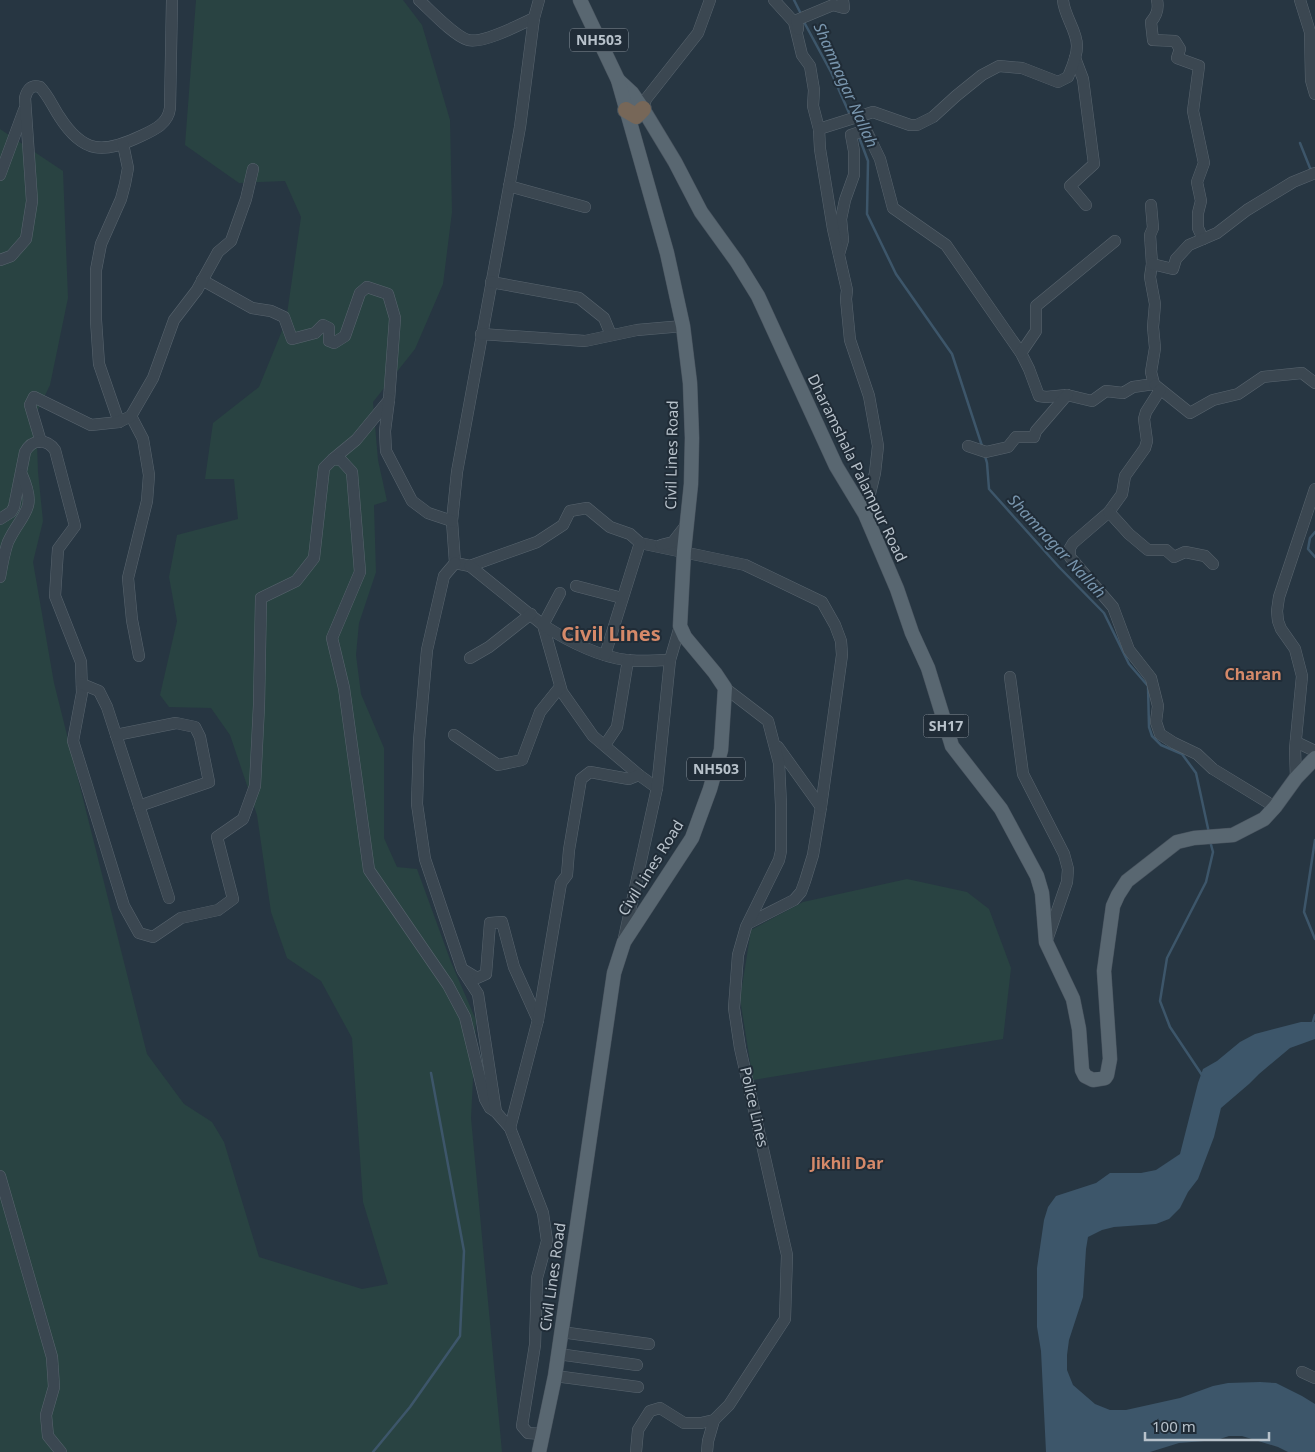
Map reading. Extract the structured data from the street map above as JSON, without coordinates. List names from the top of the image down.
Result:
{
  "streets": {
    "main road": [
      "NH503",
      "Civil Lines Road",
      "Dharamshala Palampur Road",
      "SH17"
    ],
    "street": ["Police Lines"]
  },
  "crossings": [
    ["NH503", "Civil Lines Road"],
    ["NH503", "Dharamshala Palampur Road"],
    ["Civil Lines Road", "Dharamshala Palampur Road"],
    ["Civil Lines Road", "Police Lines"]
  ],
  "districts": ["Civil Lines", "Charan", "Jikhli Dar"],
  "water": ["Shamnagar Nallah"],
  "scale_bar": "100 m"
}
